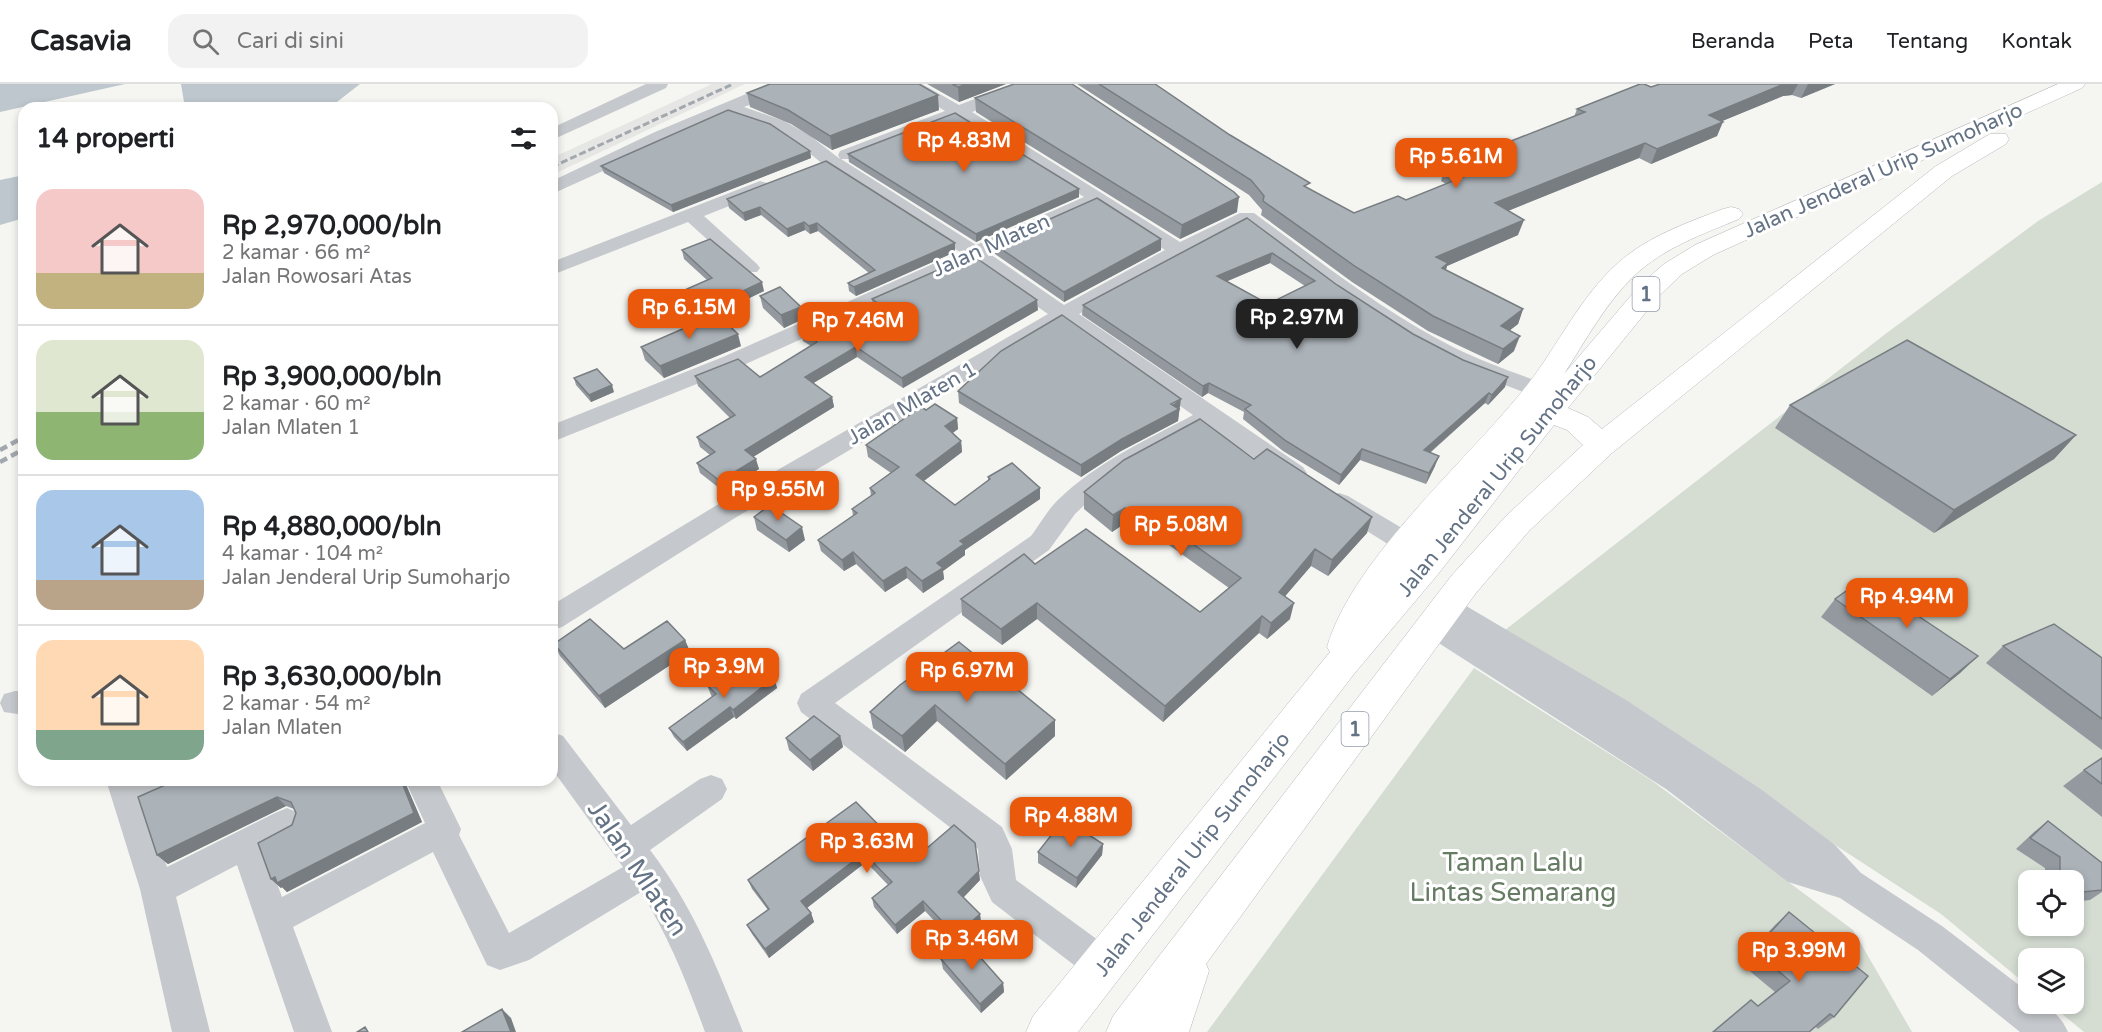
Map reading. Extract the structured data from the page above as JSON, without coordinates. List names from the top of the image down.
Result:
{
  "streets": {
    "highway": ["Jalan Jenderal Urip Sumoharjo", "1"],
    "street": ["Jalan Mlaten", "Jalan Mlaten 1"]
  },
  "crossings": [
    ["Jalan Jenderal Urip Sumoharjo", "Jalan Mlaten 1"]
  ],
  "parks": ["Taman Lalu Lintas Semarang"],
  "page": {
    "header": "Casavia",
    "search": "Cari di sini",
    "nav": [
      "Beranda",
      "Peta",
      "Tentang",
      "Kontak"
    ],
    "heading": "14 properti",
    "price": [
      "Rp 4.83M",
      "Rp 5.61M",
      "Rp 6.15M",
      "Rp 2.97M",
      "Rp 7.46M",
      "Rp 9.55M",
      "Rp 5.08M",
      "Rp 4.94M",
      "Rp 3.9M",
      "Rp 6.97M",
      "Rp 4.88M",
      "Rp 3.63M",
      "Rp 3.46M",
      "Rp 3.99M"
    ],
    "list": [
      {
        "name": "Rp 2,970,000/bln",
        "note": "2 kamar · 66 m² · Jalan Rowosari Atas"
      },
      {
        "name": "Rp 3,900,000/bln",
        "note": "2 kamar · 60 m² · Jalan Mlaten 1"
      },
      {
        "name": "Rp 4,880,000/bln",
        "note": "4 kamar · 104 m² · Jalan Jenderal Urip Sumoharjo"
      },
      {
        "name": "Rp 3,630,000/bln",
        "note": "2 kamar · 54 m² · Jalan Mlaten"
      }
    ]
  }
}
